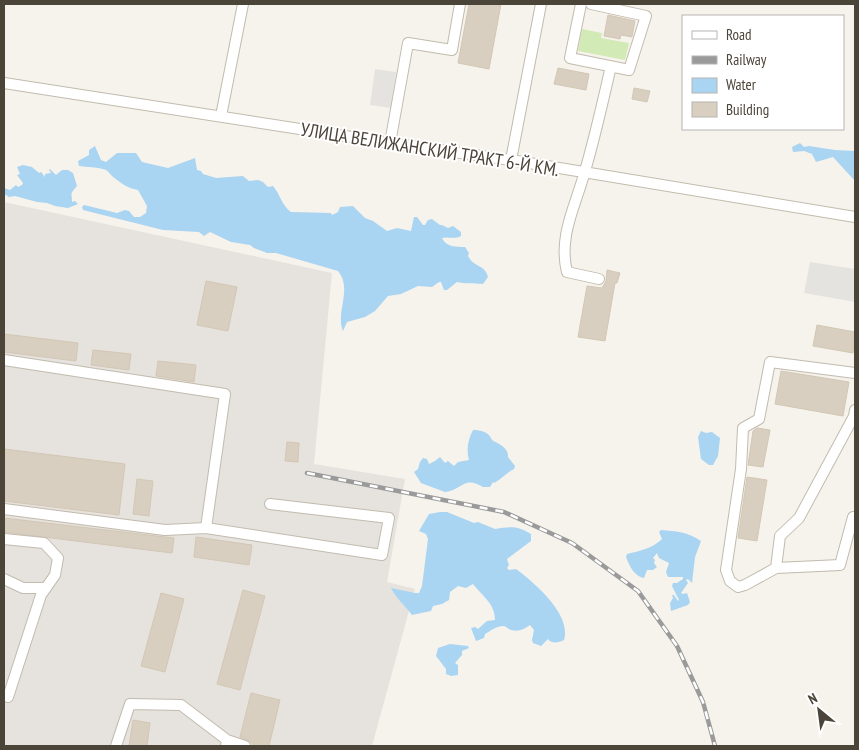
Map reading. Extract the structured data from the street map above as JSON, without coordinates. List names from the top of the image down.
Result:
{
  "streets": {
    "street": ["УЛИЦА ВЕЛИЖАНСКИЙ ТРАКТ 6-Й КМ."]
  },
  "legend": [
    "Road",
    "Railway",
    "Water",
    "Building"
  ],
  "north": "top left"
}
